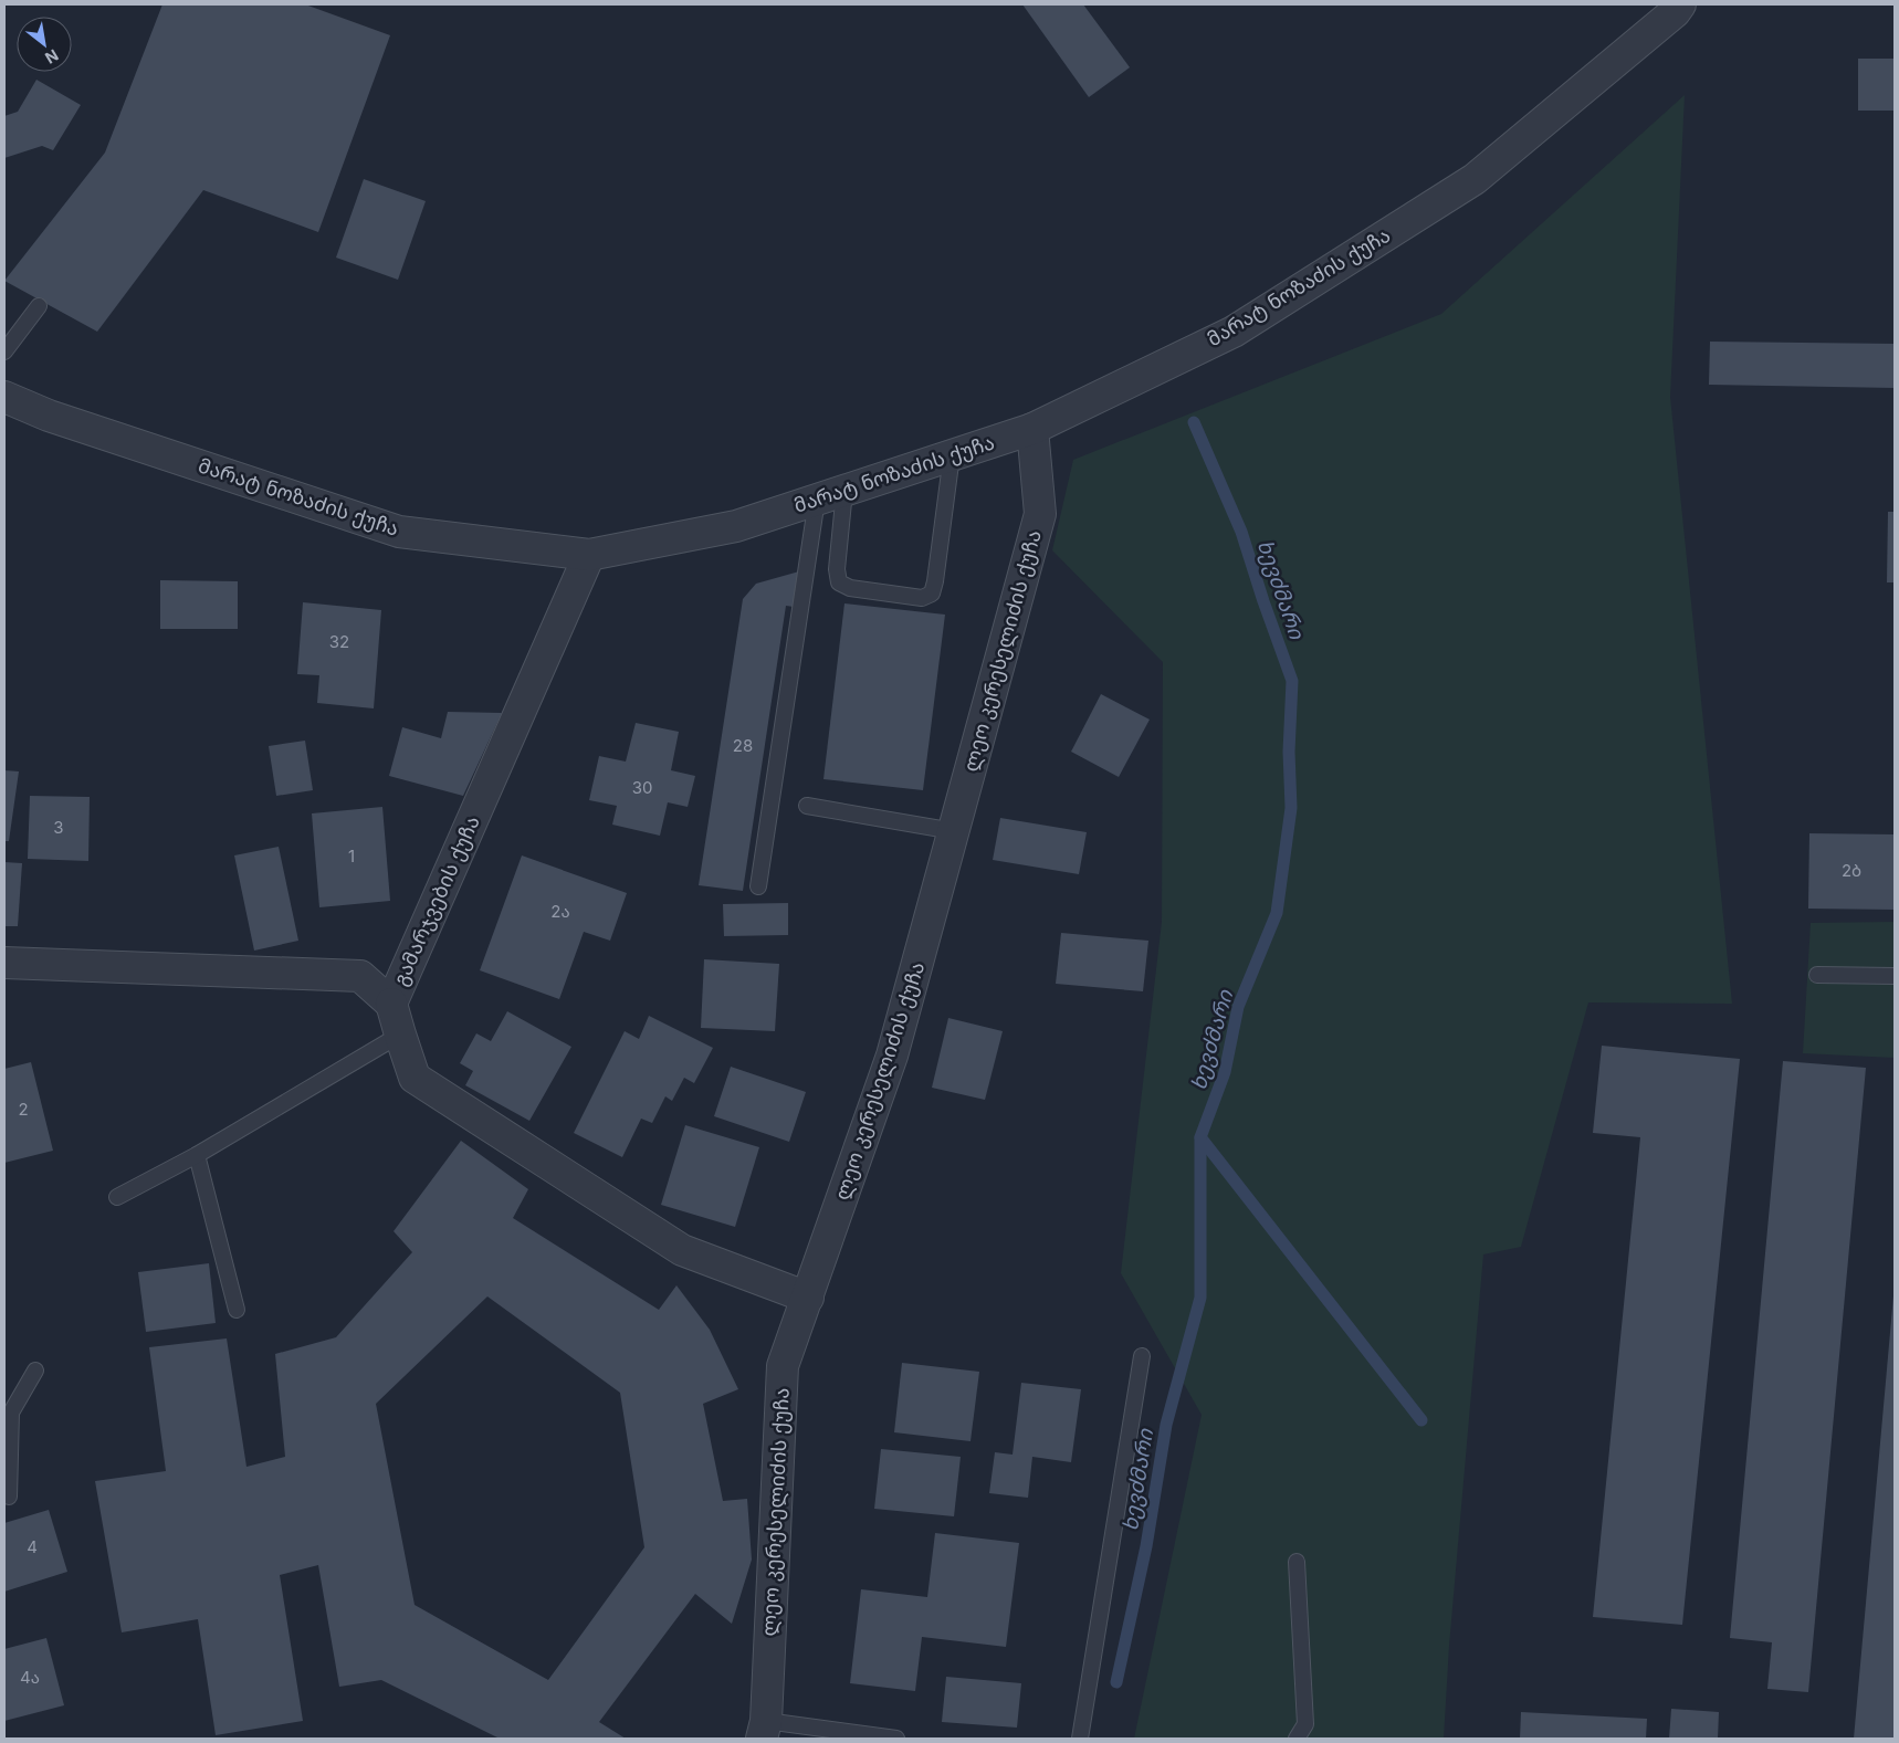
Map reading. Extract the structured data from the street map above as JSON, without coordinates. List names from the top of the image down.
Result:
{
  "streets": {
    "street": ["მარატ ნოზაძის ქუჩა", "ლეო კერესელიძის ქუჩა", "გამარჯვების ქუჩა"]
  },
  "crossings": [
    ["მარატ ნოზაძის ქუჩა", "ლეო კერესელიძის ქუჩა"],
    ["მარატ ნოზაძის ქუჩა", "გამარჯვების ქუჩა"]
  ],
  "water": ["ხევძმარი"],
  "house_numbers": [
    "32",
    "28",
    "30",
    "3",
    "1",
    "2ბ",
    "2ა",
    "2",
    "4",
    "4ა"
  ],
  "north": "bottom right"
}
